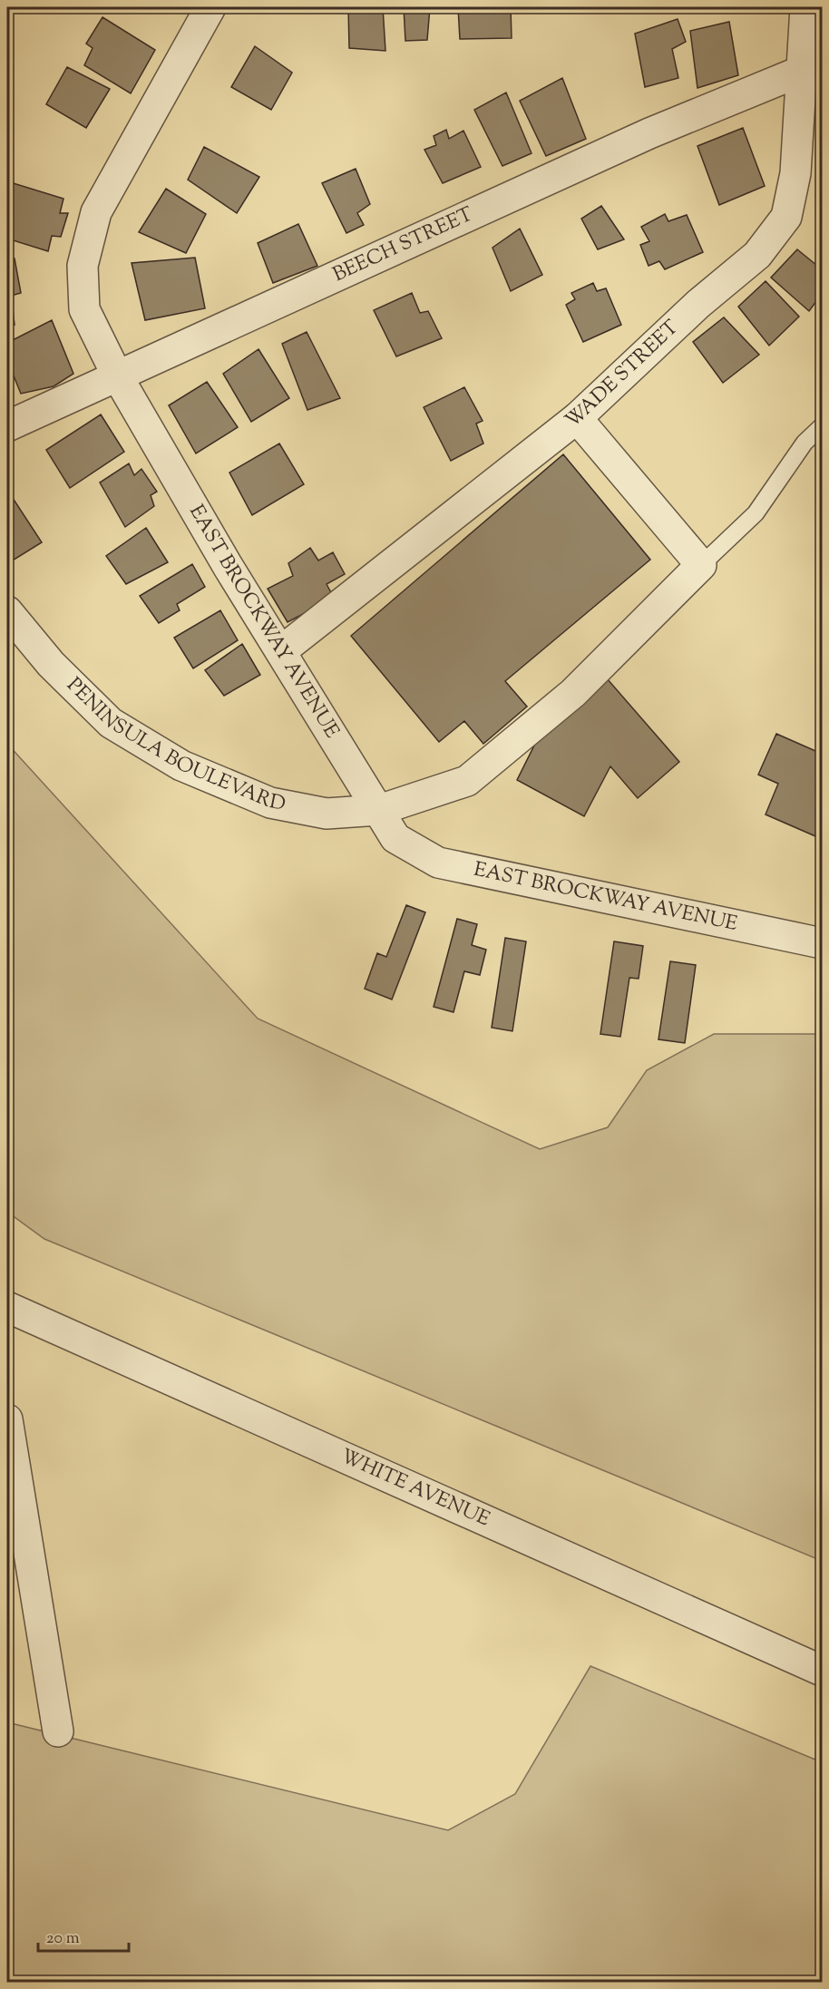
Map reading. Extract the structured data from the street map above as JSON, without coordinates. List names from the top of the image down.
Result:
{
  "streets": {
    "street": [
      "BEECH STREET",
      "WADE STREET",
      "EAST BROCKWAY AVENUE",
      "PENINSULA BOULEVARD",
      "WHITE AVENUE"
    ]
  },
  "crossings": [
    ["BEECH STREET", "WADE STREET"],
    ["BEECH STREET", "EAST BROCKWAY AVENUE"],
    ["WADE STREET", "EAST BROCKWAY AVENUE"],
    ["EAST BROCKWAY AVENUE", "PENINSULA BOULEVARD"]
  ],
  "scale_bar": "20 m"
}
